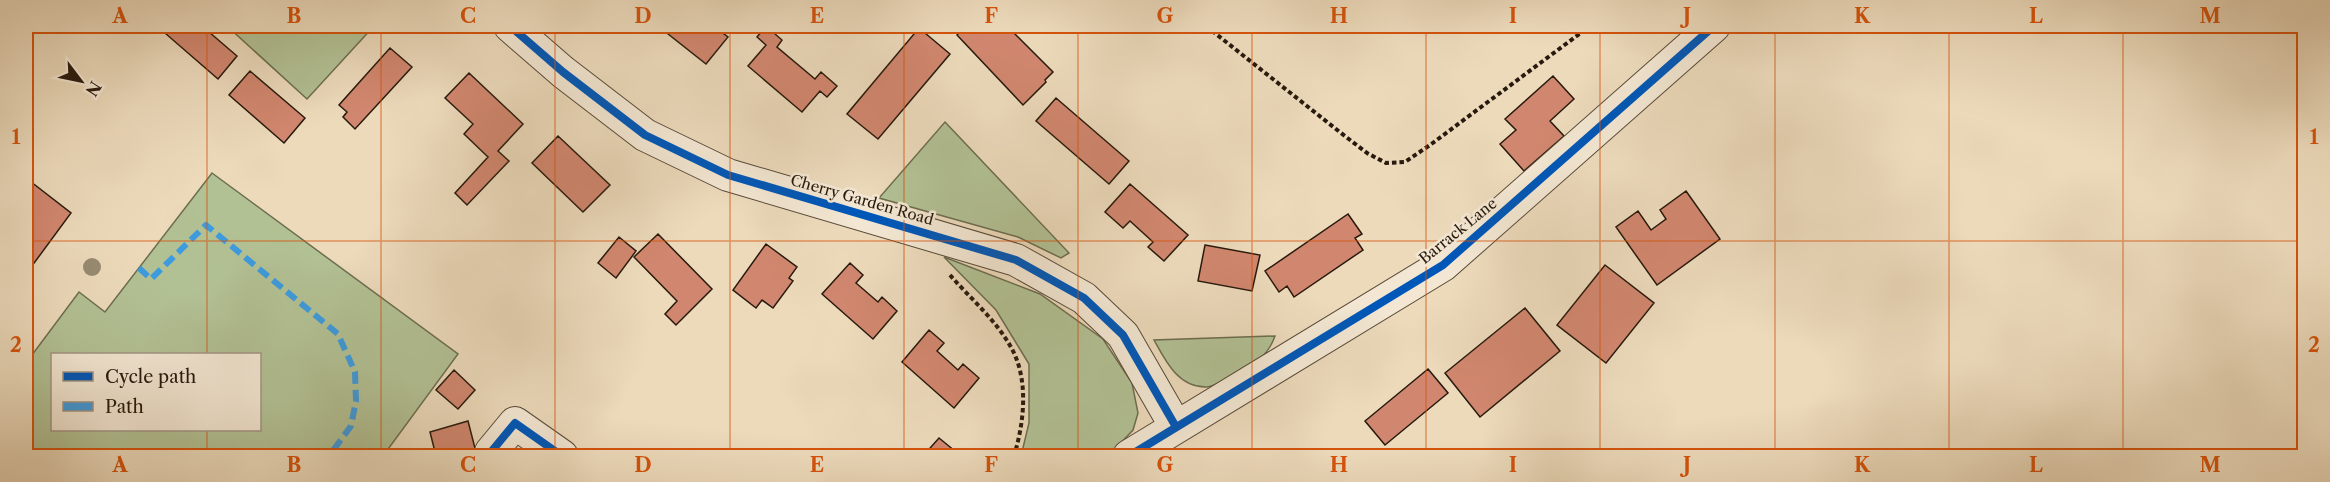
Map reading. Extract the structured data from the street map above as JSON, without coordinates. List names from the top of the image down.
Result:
{
  "streets": {
    "street": ["Cherry Garden Road", "Barrack Lane"]
  },
  "crossings": [
    ["Cherry Garden Road", "Barrack Lane"]
  ],
  "legend": ["Cycle path", "Path"],
  "north": "bottom right",
  "grid": {
    "columns": [
      "A",
      "B",
      "C",
      "D",
      "E",
      "F",
      "G",
      "H",
      "I",
      "J",
      "K",
      "L",
      "M"
    ],
    "rows": ["1", "2"]
  }
}
